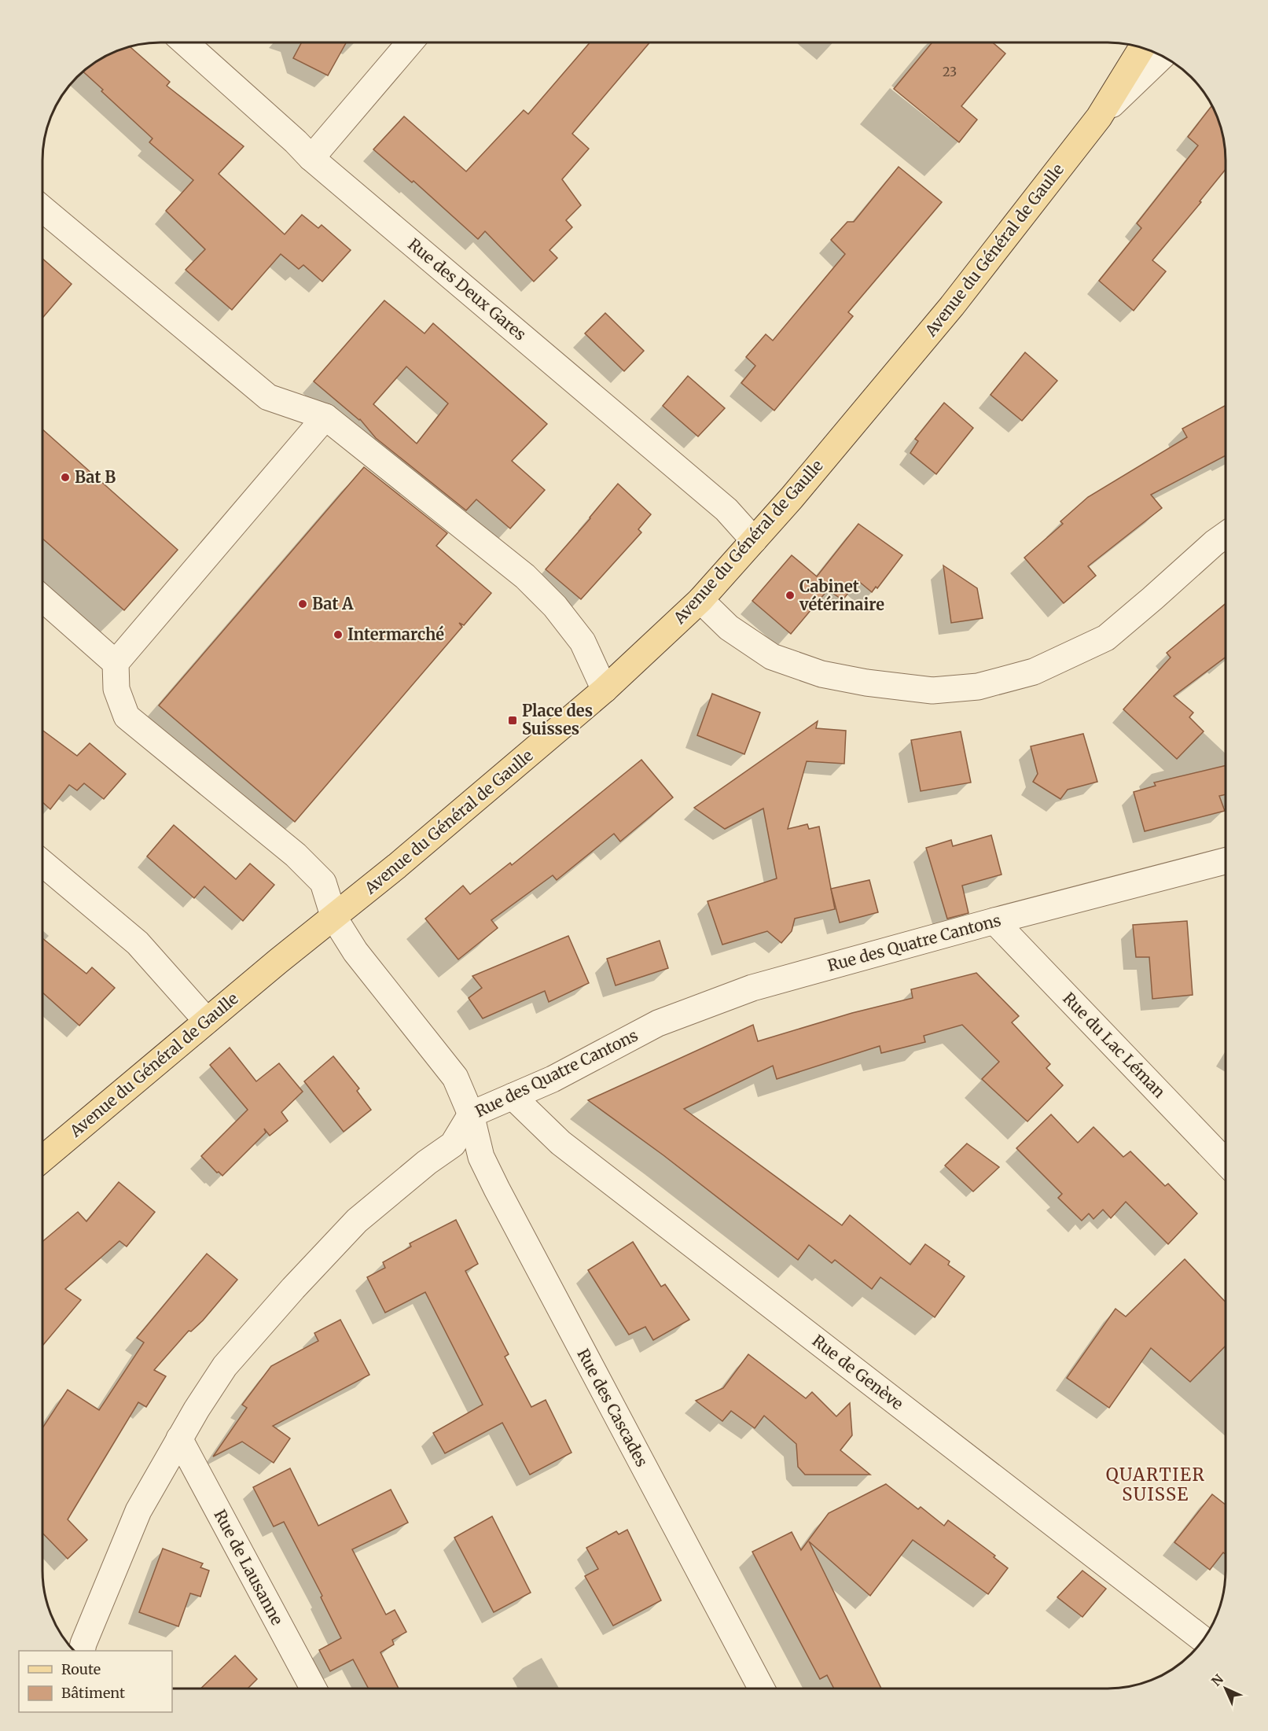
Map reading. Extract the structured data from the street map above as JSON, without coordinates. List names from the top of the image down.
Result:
{
  "streets": {
    "main road": ["Avenue du Général de Gaulle"],
    "street": [
      "Rue des Deux Gares",
      "Rue des Quatre Cantons",
      "Rue du Lac Léman",
      "Rue de Genève",
      "Rue des Cascades",
      "Rue de Lausanne"
    ]
  },
  "crossings": [
    ["Avenue du Général de Gaulle", "Rue des Deux Gares"],
    ["Rue des Quatre Cantons", "Rue du Lac Léman"],
    ["Rue des Quatre Cantons", "Rue de Genève"],
    ["Rue des Quatre Cantons", "Rue des Cascades"],
    ["Rue des Quatre Cantons", "Rue de Lausanne"]
  ],
  "districts": ["QUARTIER SUISSE"],
  "places": {
    "other": [
      "Bat B",
      "Cabinet vétérinaire",
      "Bat A",
      "Intermarché"
    ],
    "transit": ["Place des Suisses"]
  },
  "house_numbers": ["23"],
  "legend": ["Route", "Bâtiment"],
  "north": "top left"
}
